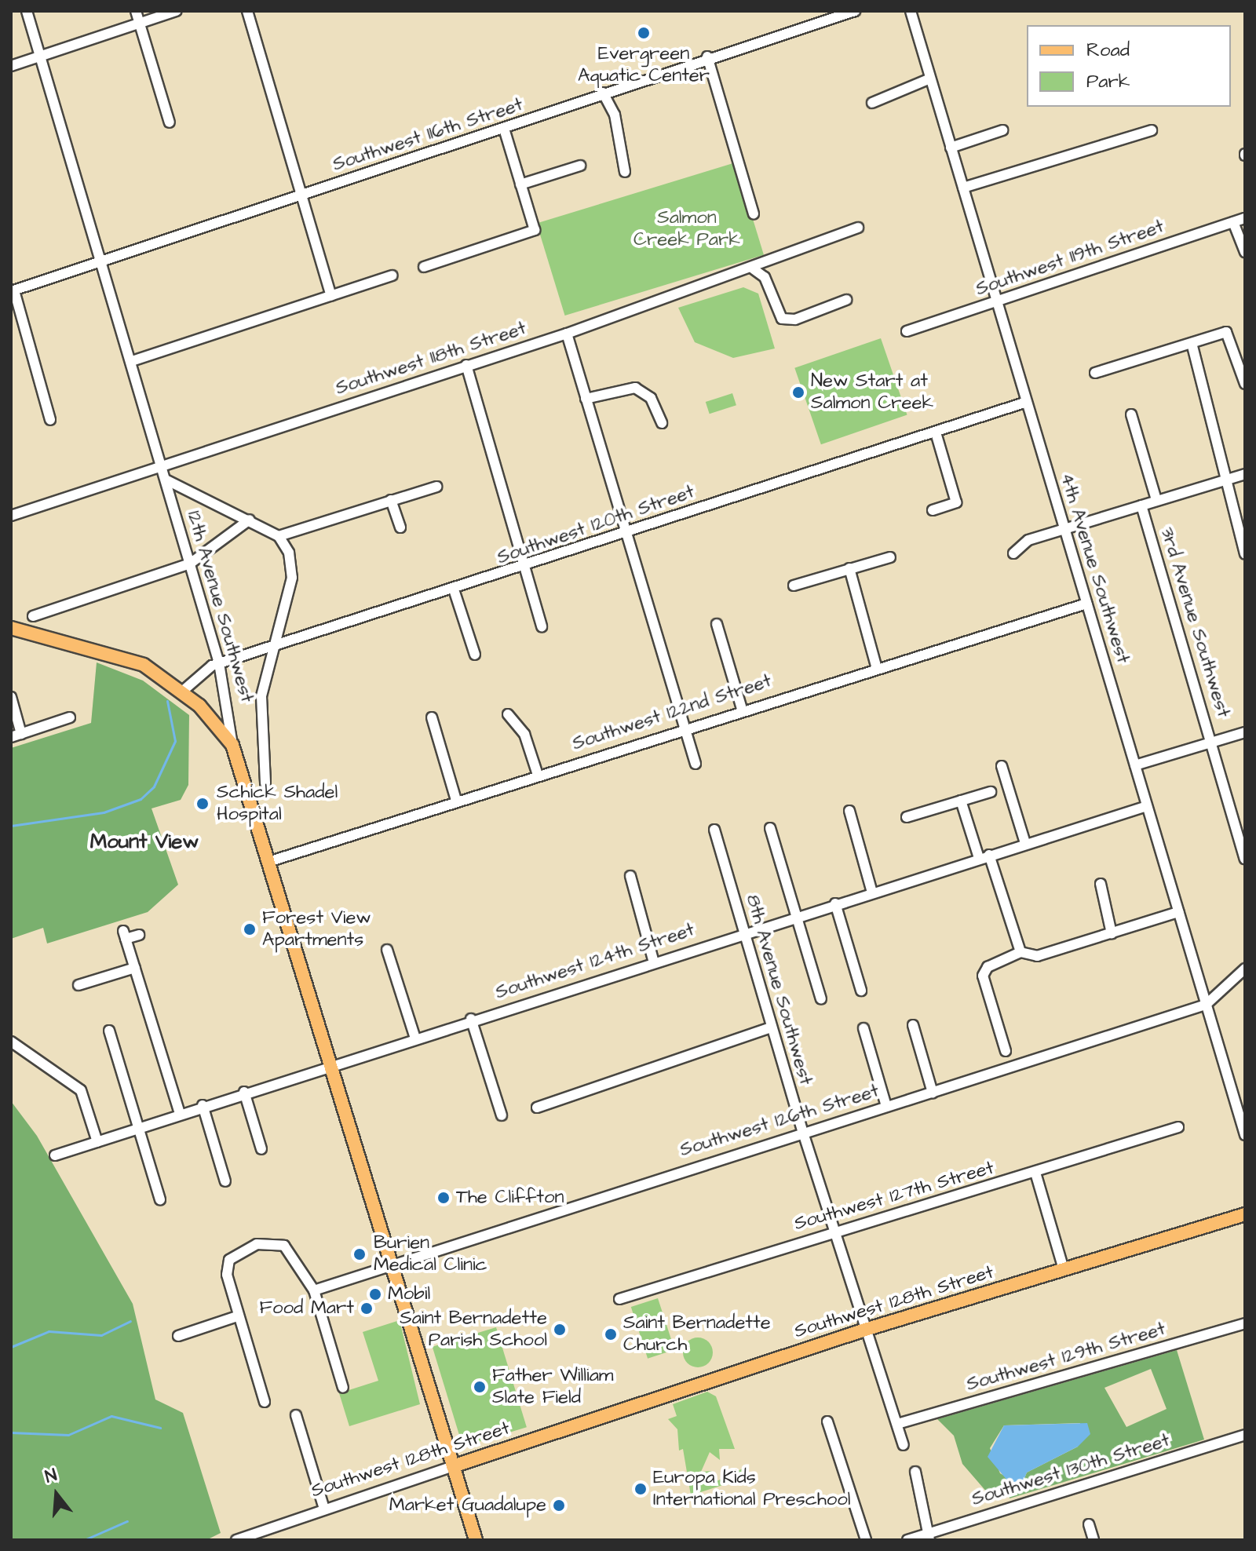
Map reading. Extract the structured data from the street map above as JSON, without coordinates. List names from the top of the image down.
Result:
{
  "streets": {
    "main road": ["Southwest 128th Street"],
    "street": [
      "Southwest 116th Street",
      "Southwest 119th Street",
      "Southwest 118th Street",
      "Southwest 120th Street",
      "4th Avenue Southwest",
      "12th Avenue Southwest",
      "3rd Avenue Southwest",
      "Southwest 122nd Street",
      "Southwest 124th Street",
      "8th Avenue Southwest",
      "Southwest 126th Street",
      "Southwest 127th Street",
      "Southwest 129th Street",
      "Southwest 130th Street"
    ]
  },
  "crossings": [
    ["Southwest 116th Street", "12th Avenue Southwest"],
    ["Southwest 119th Street", "4th Avenue Southwest"],
    ["Southwest 118th Street", "12th Avenue Southwest"],
    ["Southwest 120th Street", "4th Avenue Southwest"],
    ["Southwest 120th Street", "12th Avenue Southwest"],
    ["4th Avenue Southwest", "Southwest 122nd Street"],
    ["4th Avenue Southwest", "Southwest 124th Street"],
    ["4th Avenue Southwest", "Southwest 126th Street"],
    ["Southwest 124th Street", "8th Avenue Southwest"],
    ["8th Avenue Southwest", "Southwest 126th Street"],
    ["8th Avenue Southwest", "Southwest 127th Street"],
    ["8th Avenue Southwest", "Southwest 128th Street"],
    ["8th Avenue Southwest", "Southwest 129th Street"]
  ],
  "districts": ["Mount View"],
  "parks": ["Salmon Creek Park"],
  "places": [
    "Evergreen Aquatic Center",
    "New Start at Salmon Creek",
    "Schick Shadel Hospital",
    "Forest View Apartments",
    "The Cliffton",
    "Burien Medical Clinic",
    "Mobil",
    "Food Mart",
    "Saint Bernadette Parish School",
    "Saint Bernadette Church",
    "Father William Slate Field",
    "Europa Kids International Preschool",
    "Market Guadalupe"
  ],
  "legend": ["Road", "Park"],
  "north": "top"
}
